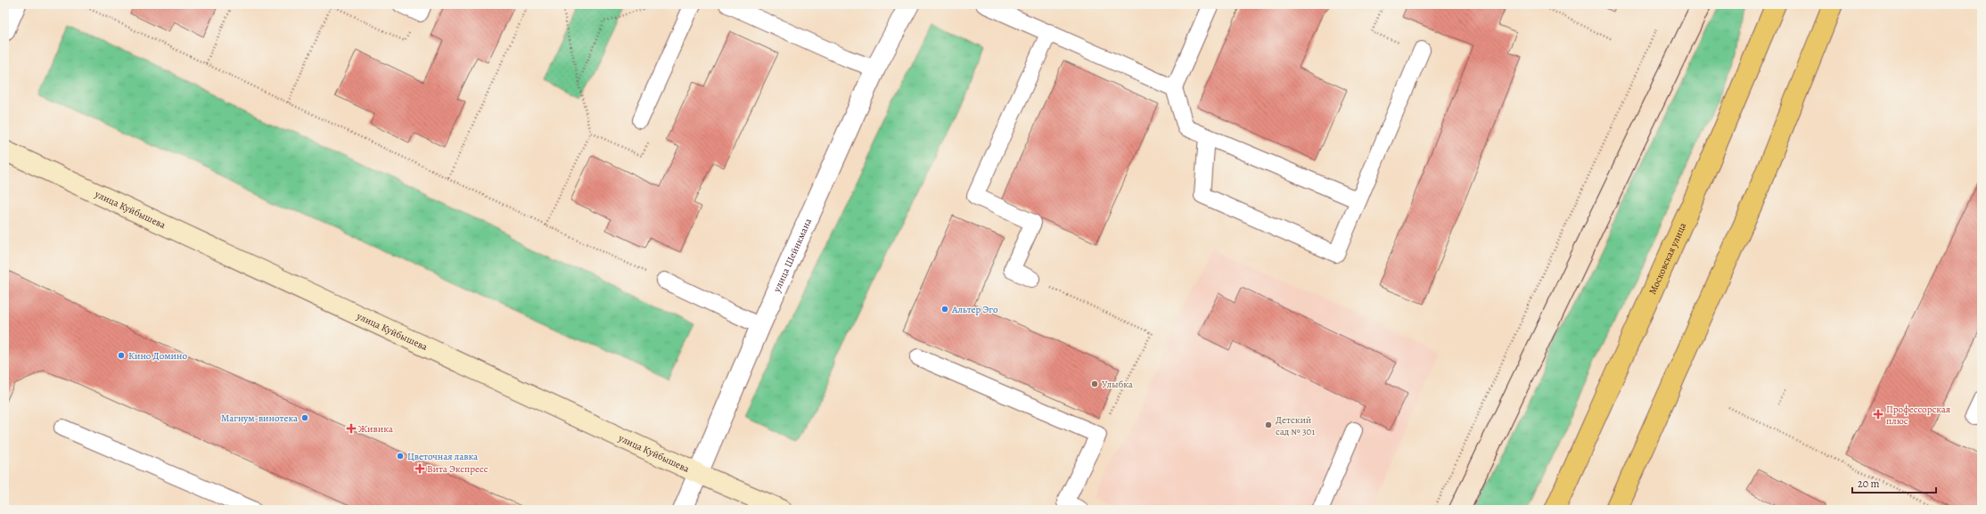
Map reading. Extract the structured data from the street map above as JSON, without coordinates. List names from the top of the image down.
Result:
{
  "streets": {
    "main road": ["улица Куйбышева", "Московская улица"],
    "street": ["улица Шейнкмана"]
  },
  "crossings": [
    ["улица Куйбышева", "улица Шейнкмана"]
  ],
  "places": {
    "other": [
      "Альтер Эго",
      "Кино Домино",
      "Улыбка",
      "Магнум-винотека",
      "Детский сад № 301",
      "Цветочная лавка"
    ],
    "health": ["Профессорская плюс", "Живика", "Вита Экспресс"]
  },
  "scale_bar": "20 m"
}
